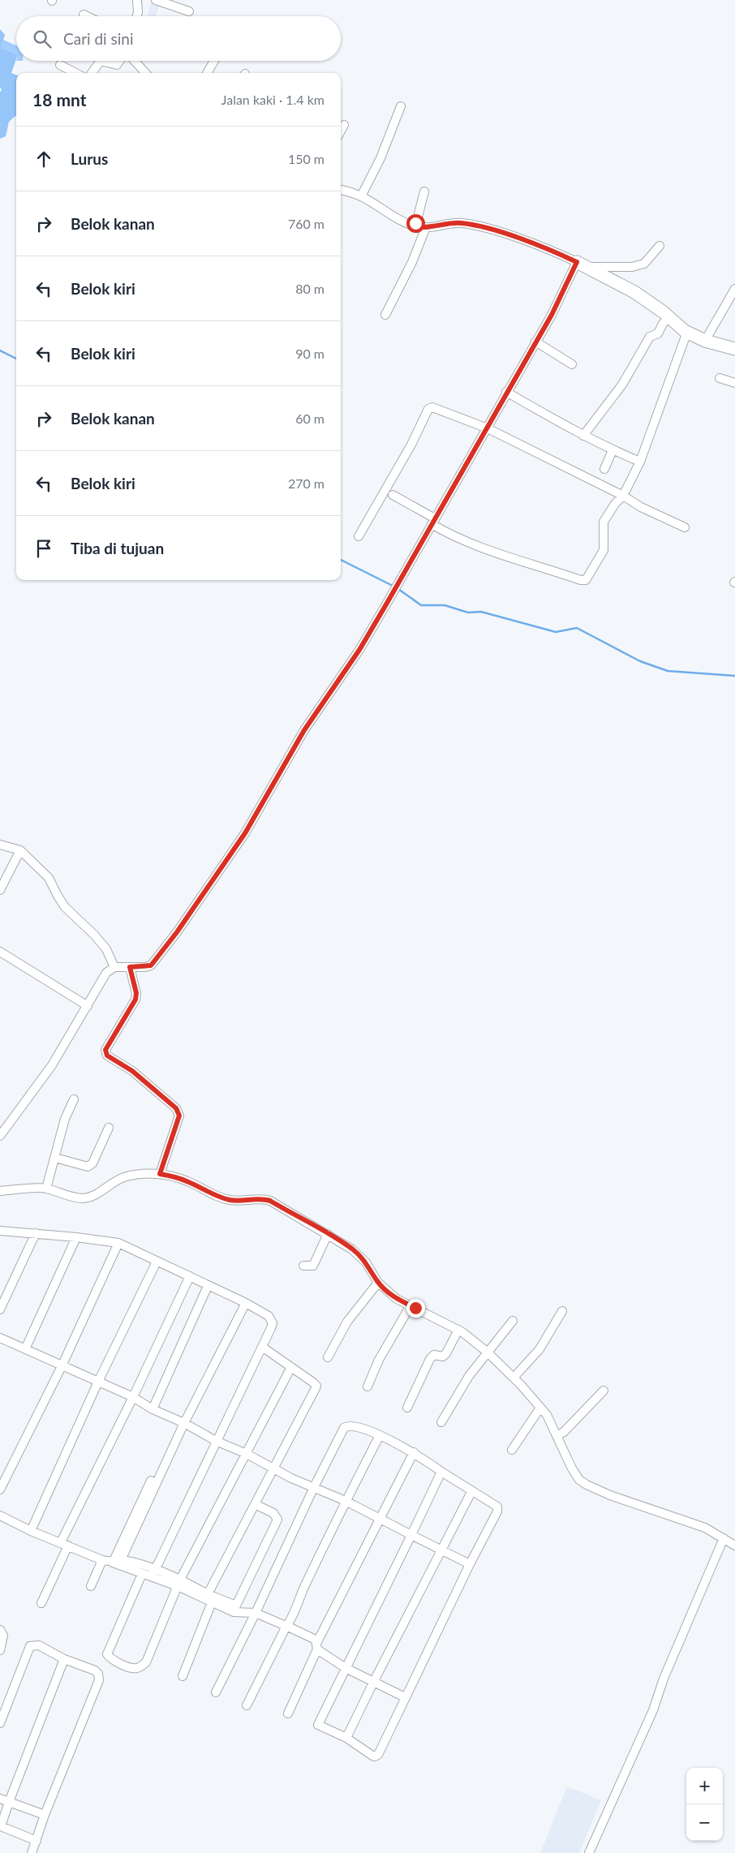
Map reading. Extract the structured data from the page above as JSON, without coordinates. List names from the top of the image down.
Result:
{
  "page": {
    "search": "Cari di sini",
    "heading": ["18 mnt", "Jalan kaki · 1.4 km"],
    "list": [
      ["Lurus", "150 m"],
      ["Belok kanan", "760 m"],
      ["Belok kiri", "80 m"],
      ["Belok kiri", "90 m"],
      ["Belok kanan", "60 m"],
      ["Belok kiri", "270 m"],
      "Tiba di tujuan"
    ],
    "map_buttons": ["+", "−"]
  }
}
